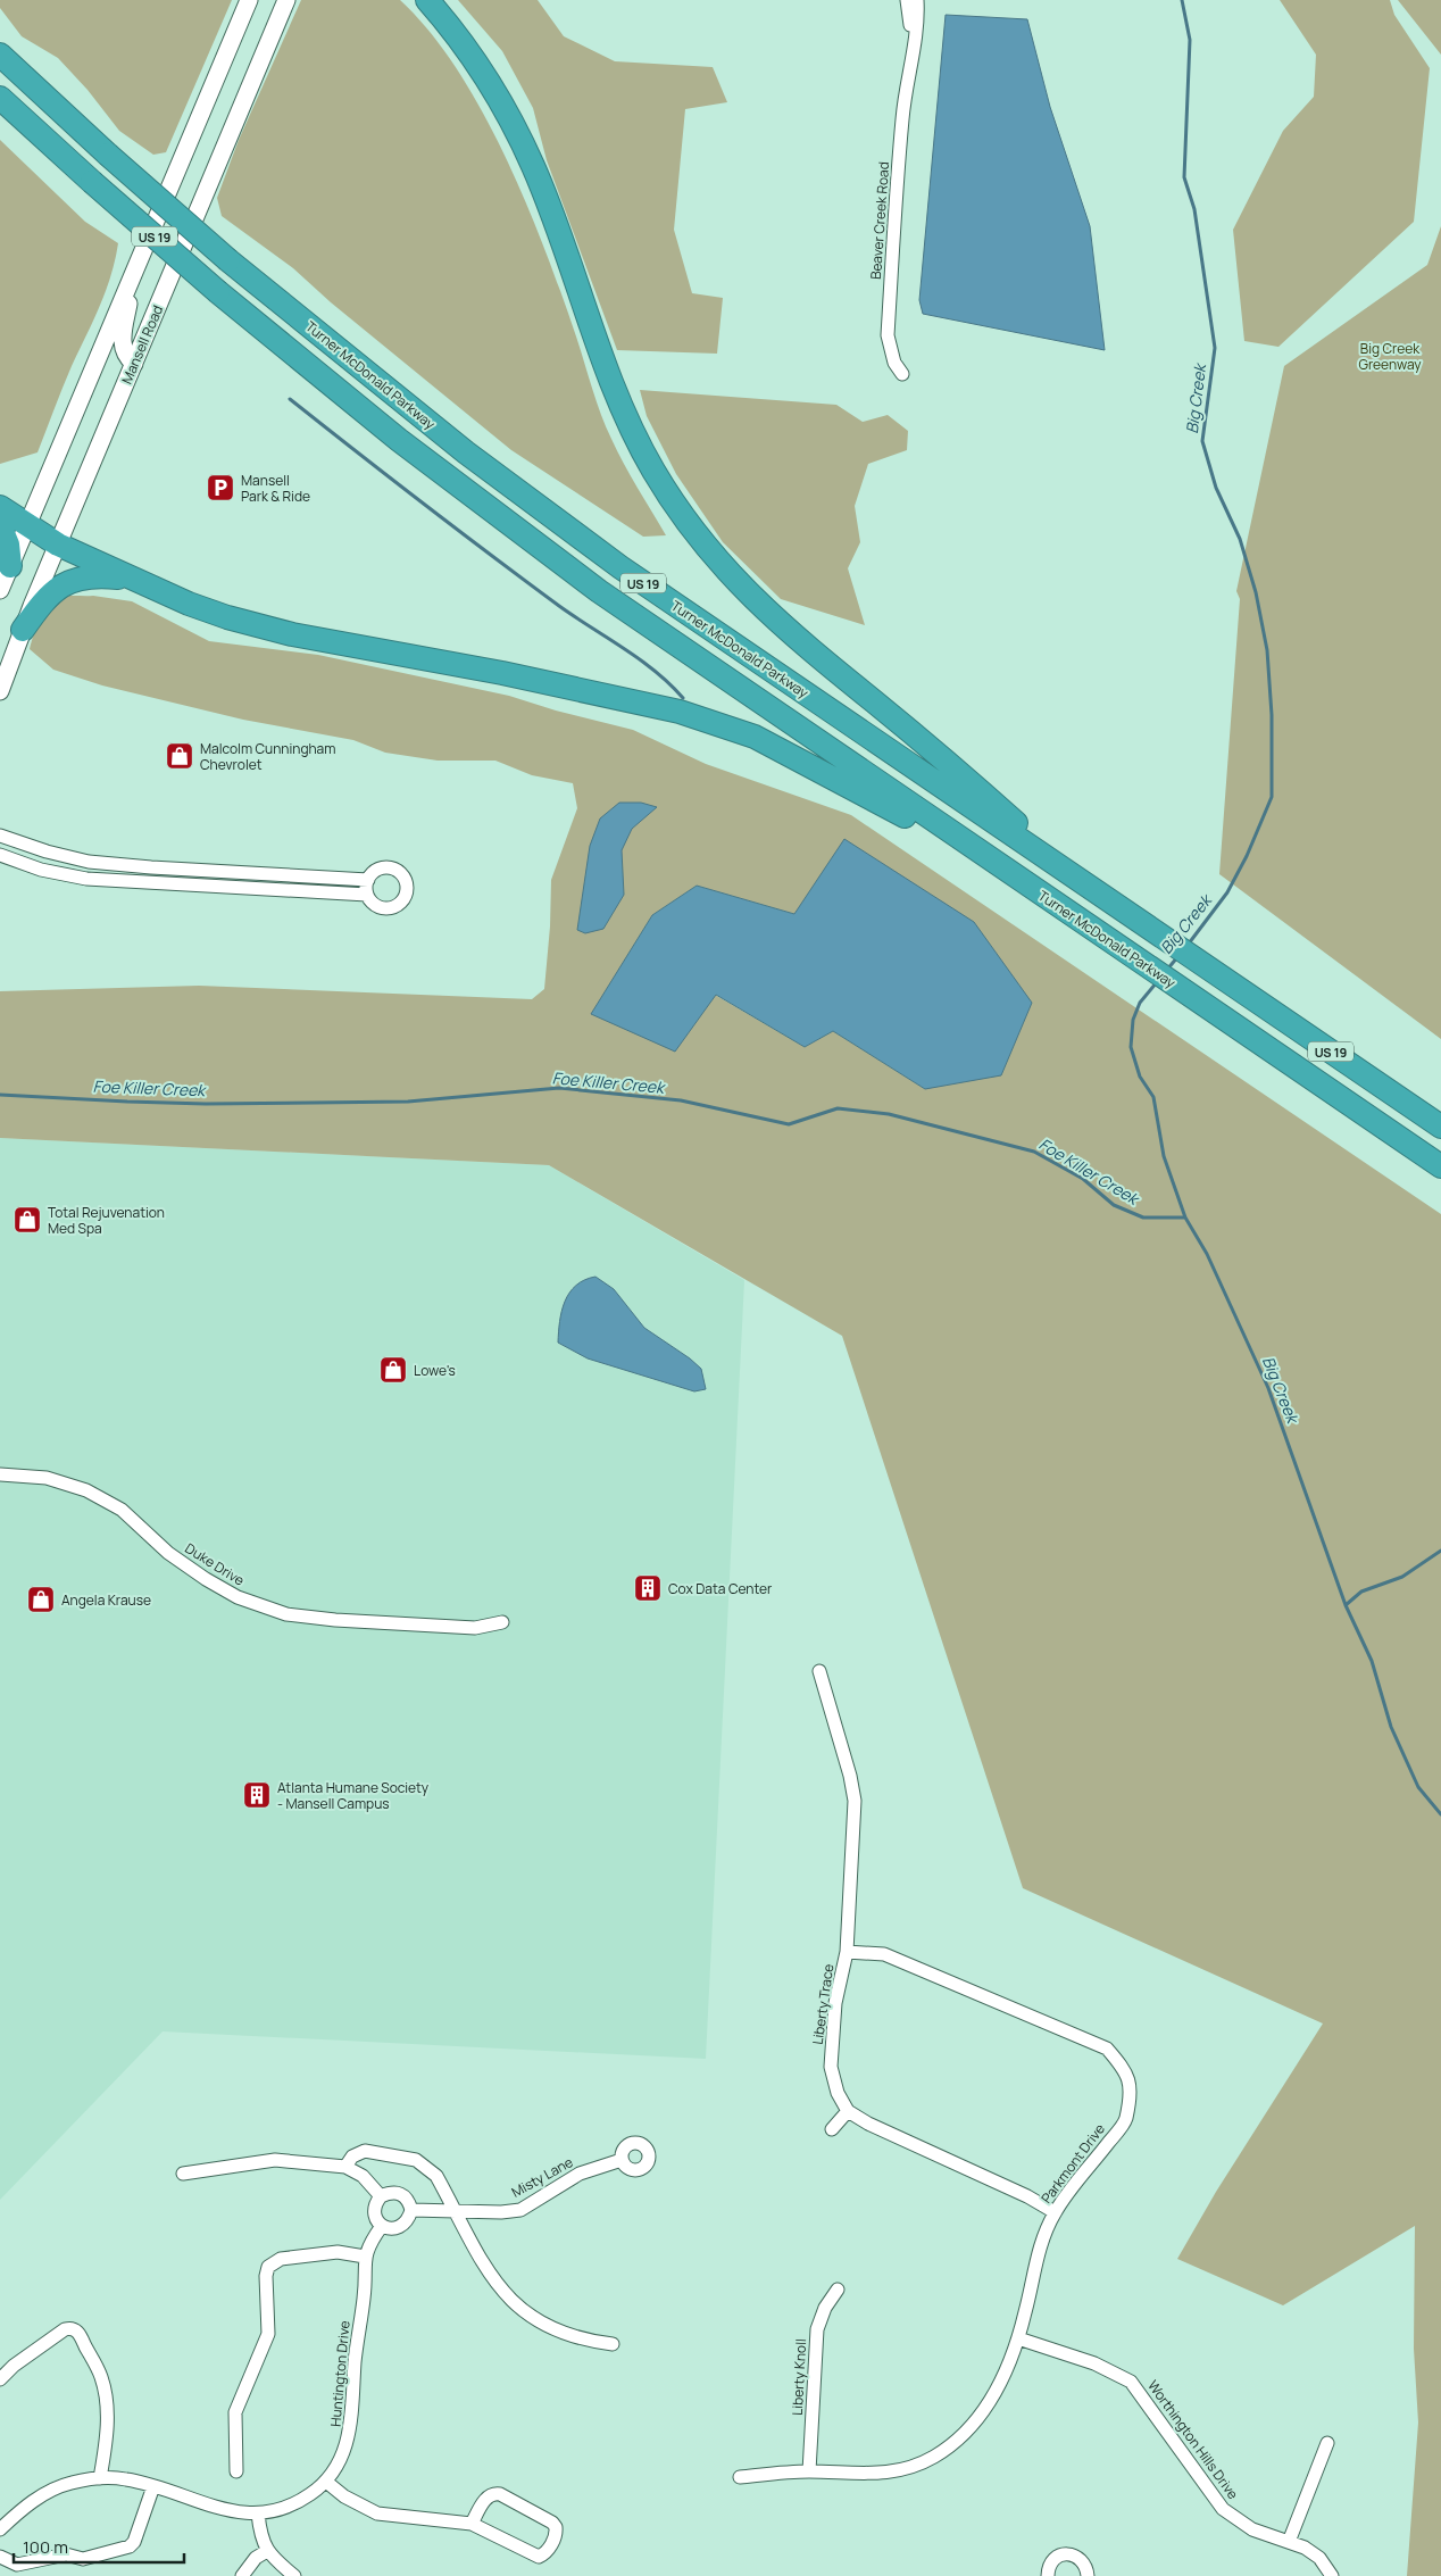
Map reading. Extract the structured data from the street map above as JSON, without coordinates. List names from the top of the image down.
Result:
{
  "streets": {
    "highway": ["US 19", "Turner McDonald Parkway"],
    "main road": ["Mansell Road"],
    "street": [
      "Beaver Creek Road",
      "Duke Drive",
      "Liberty Trace",
      "Parkmont Drive",
      "Misty Lane",
      "Huntington Drive",
      "Liberty Knoll",
      "Worthington Hills Drive"
    ]
  },
  "crossings": [
    ["Liberty Trace", "Parkmont Drive"],
    ["Parkmont Drive", "Liberty Knoll"],
    ["Parkmont Drive", "Worthington Hills Drive"],
    ["Misty Lane", "Huntington Drive"]
  ],
  "water": ["Big Creek", "Foe Killer Creek"],
  "parks": ["Big Creek Greenway"],
  "places": {
    "parking": ["Mansell Park & Ride"],
    "shop": [
      "Malcolm Cunningham Chevrolet",
      "Total Rejuvenation Med Spa",
      "Lowe's",
      "Angela Krause"
    ],
    "building": ["Cox Data Center", "Atlanta Humane Society - Mansell Campus"]
  },
  "scale_bar": "100 m"
}
